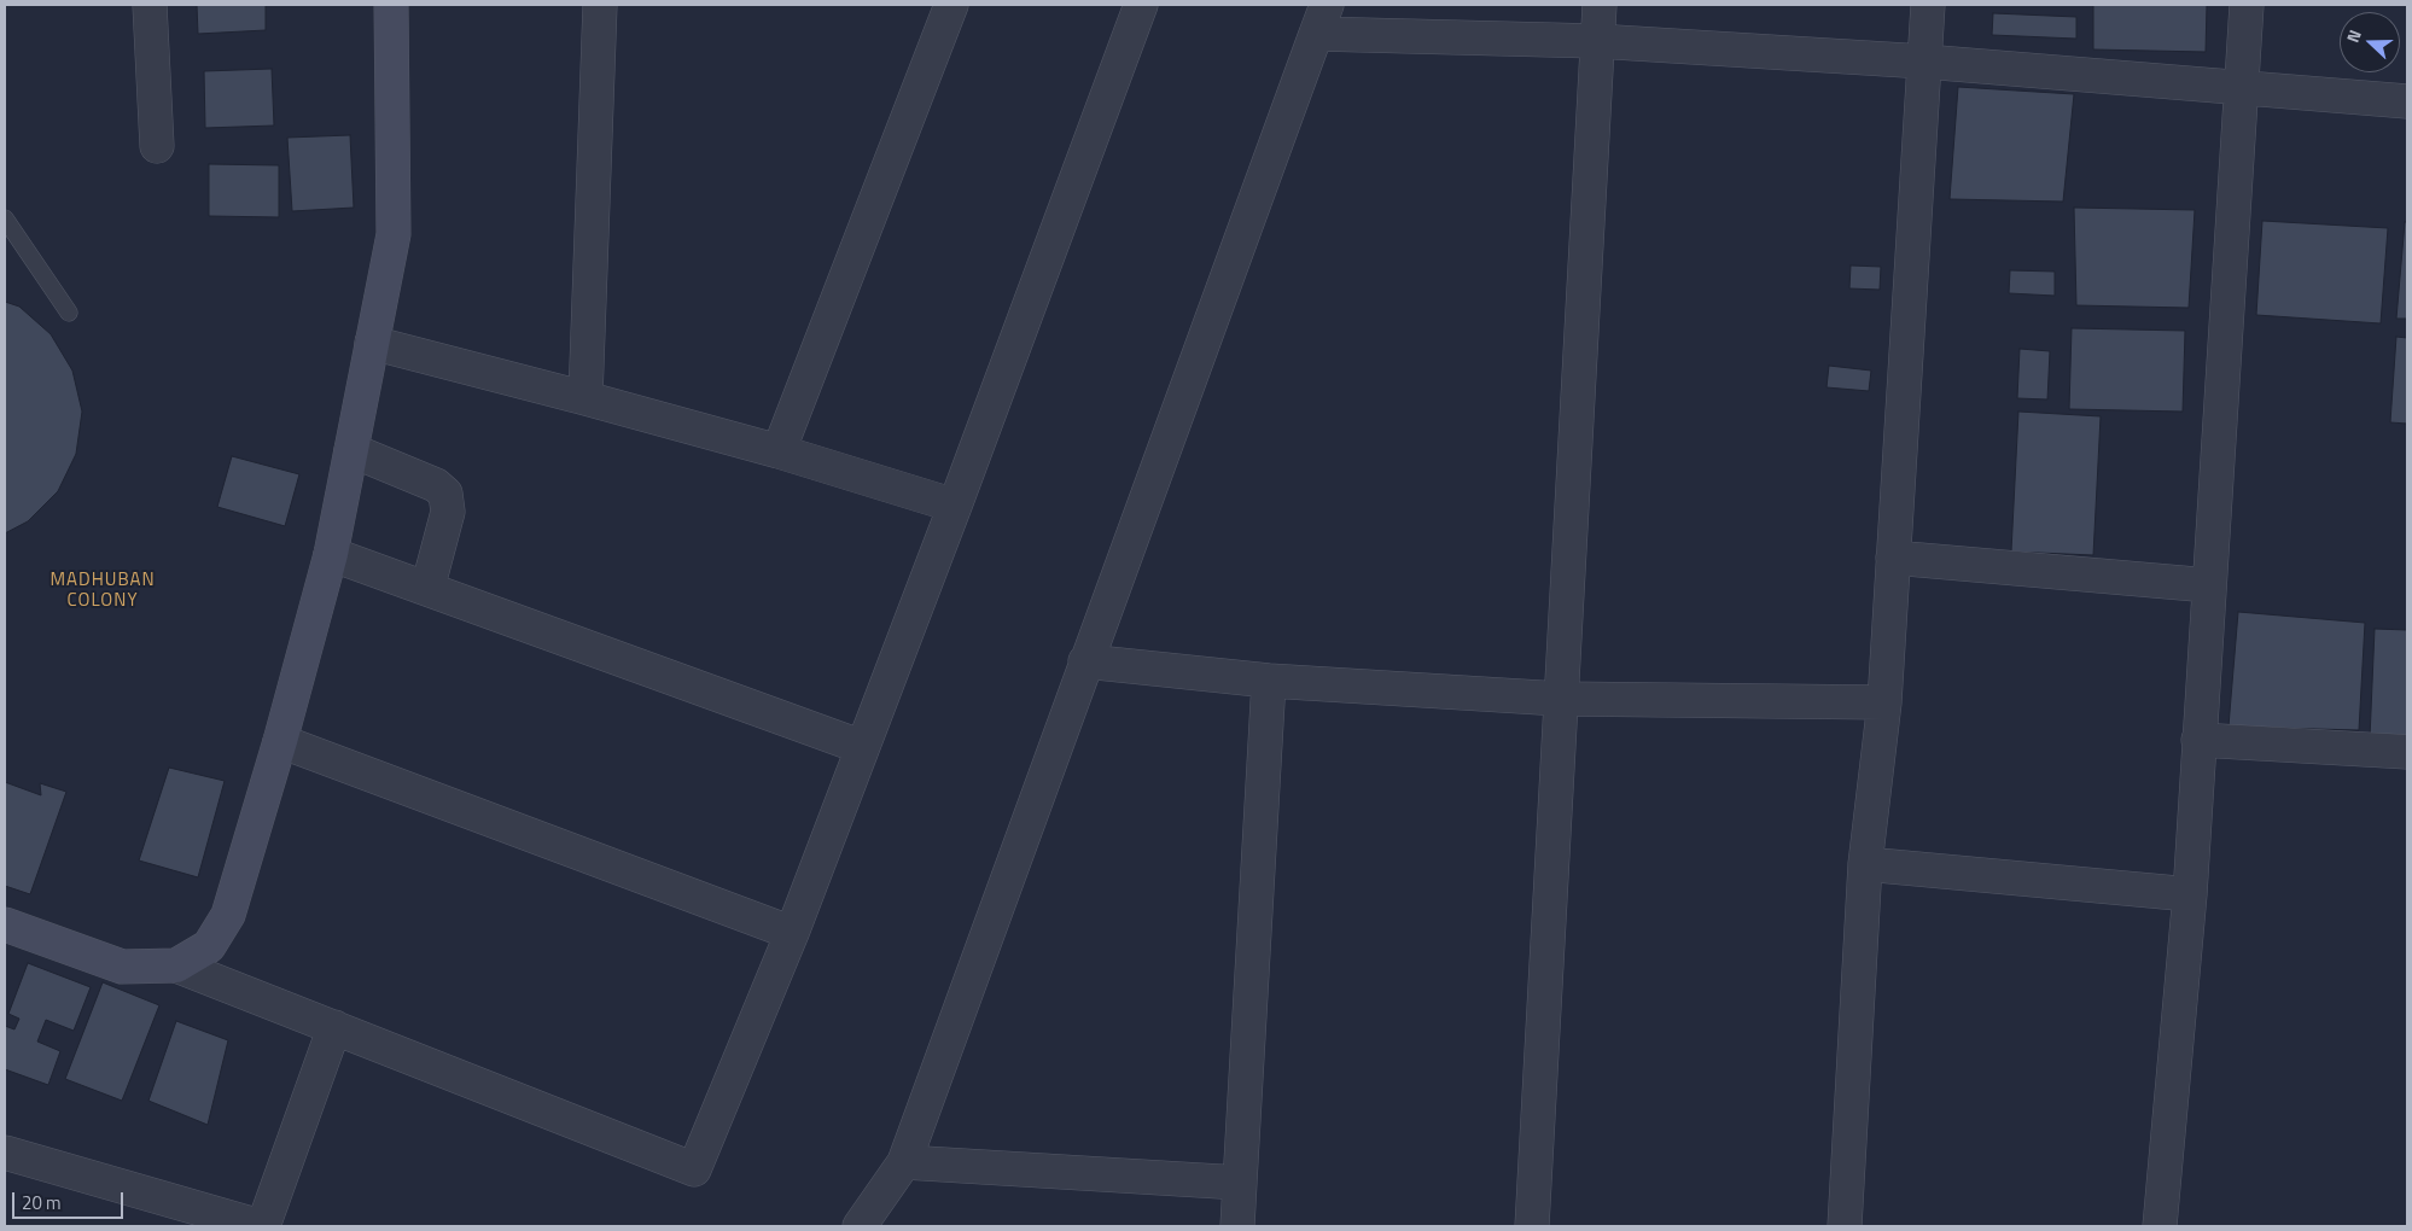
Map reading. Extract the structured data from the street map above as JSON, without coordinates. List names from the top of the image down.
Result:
{
  "districts": ["MADHUBAN COLONY"],
  "scale_bar": "20 m",
  "north": "left"
}
